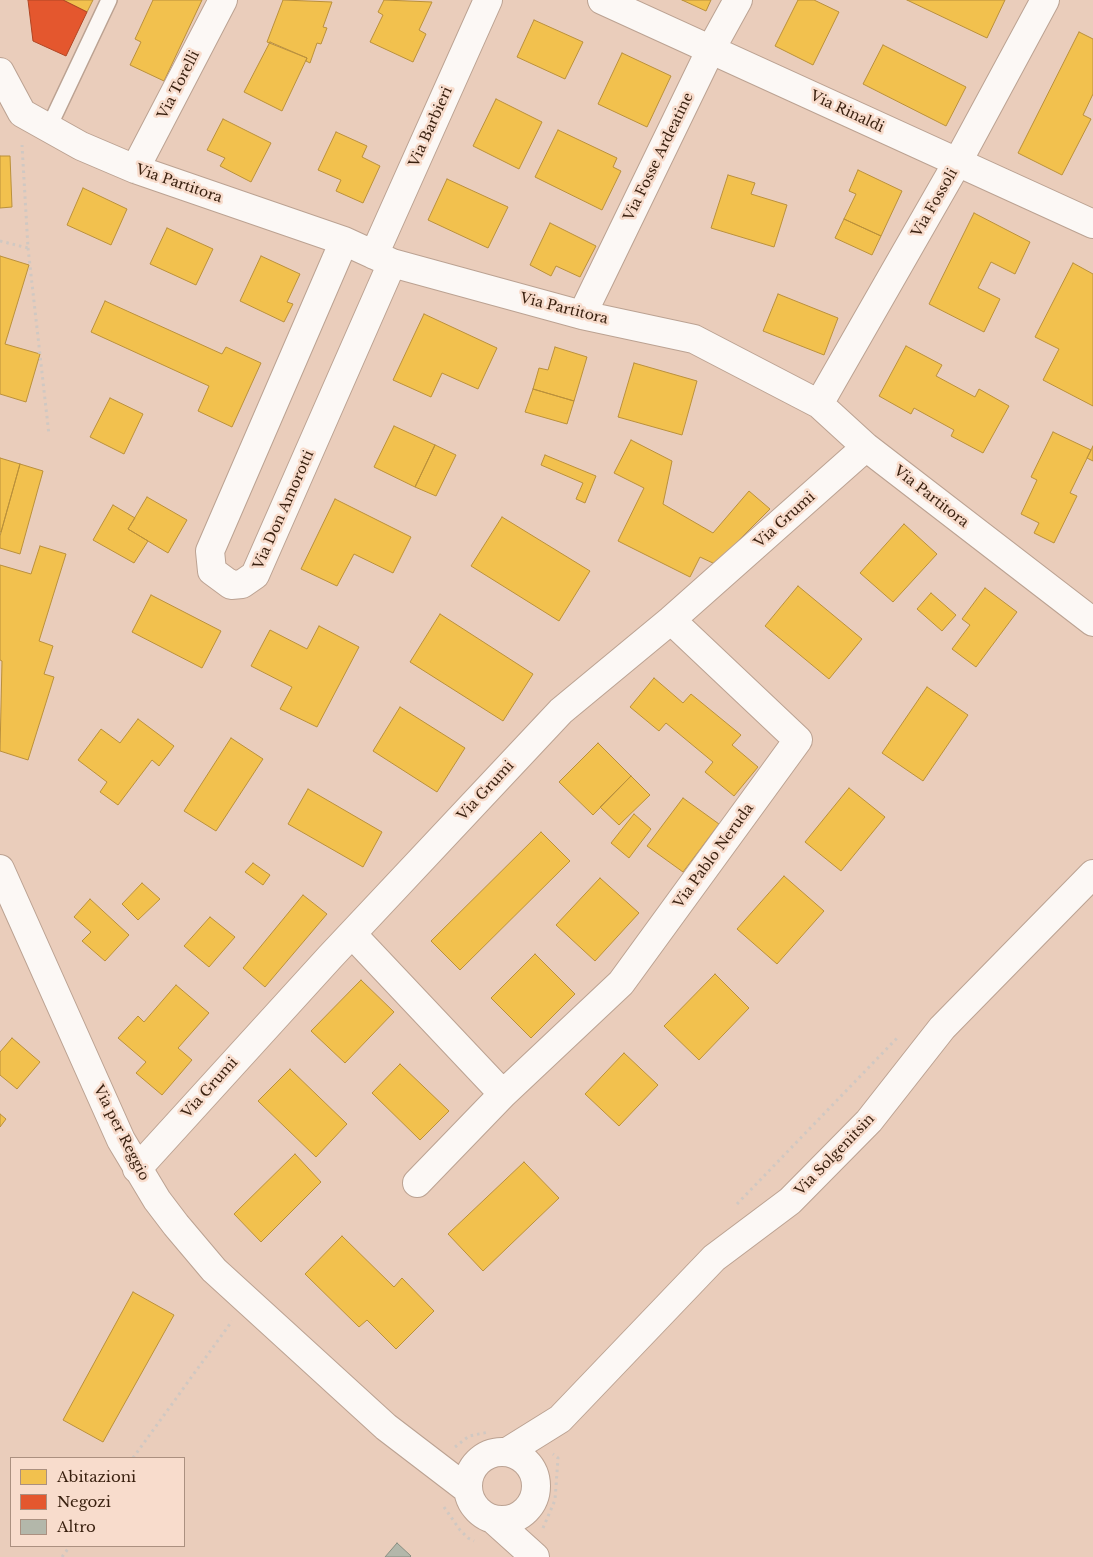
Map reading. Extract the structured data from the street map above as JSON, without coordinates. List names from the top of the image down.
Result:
{
  "streets": {
    "street": [
      "Via Torelli",
      "Via Rinaldi",
      "Via Barbieri",
      "Via Fosse Ardeatine",
      "Via Partitora",
      "Via Fossoli",
      "Via Don Amorotti",
      "Via Grumi",
      "Via Pablo Neruda",
      "Via per Reggio",
      "Via Solgenitsin"
    ]
  },
  "crossings": [
    ["Via Torelli", "Via Partitora"],
    ["Via Rinaldi", "Via Fosse Ardeatine"],
    ["Via Rinaldi", "Via Fossoli"],
    ["Via Barbieri", "Via Partitora"],
    ["Via Barbieri", "Via Don Amorotti"],
    ["Via Fosse Ardeatine", "Via Partitora"],
    ["Via Partitora", "Via Fossoli"],
    ["Via Partitora", "Via Don Amorotti"],
    ["Via Partitora", "Via Grumi"],
    ["Via Grumi", "Via Pablo Neruda"],
    ["Via Grumi", "Via per Reggio"],
    ["Via per Reggio", "Via Solgenitsin"]
  ],
  "legend": ["Abitazioni", "Negozi", "Altro"]
}
